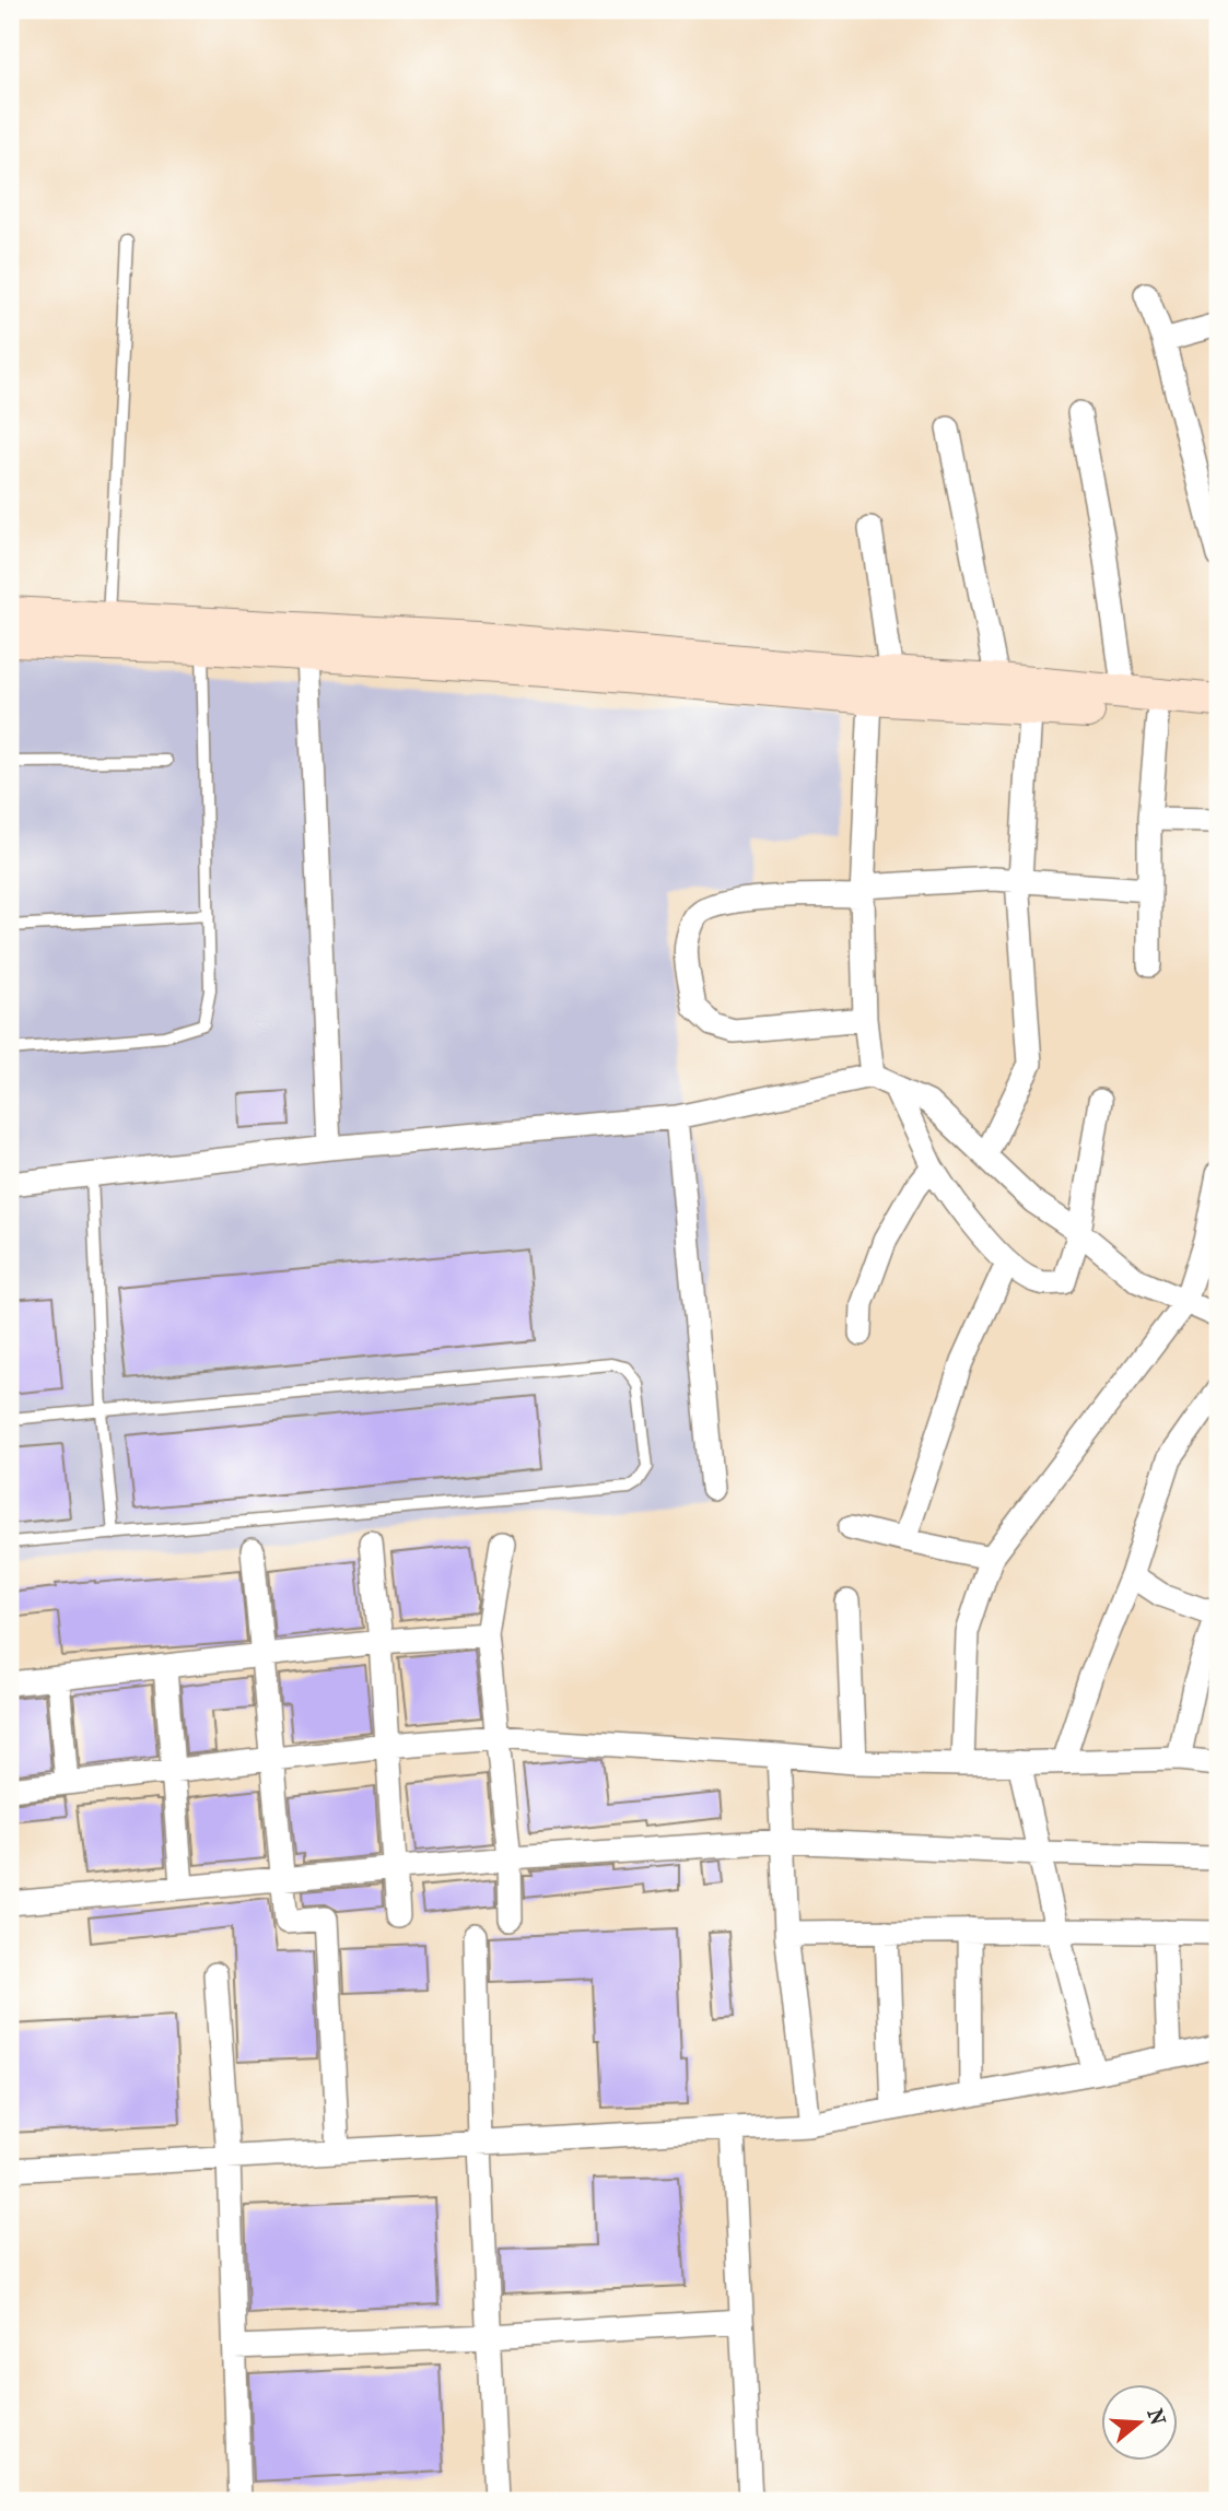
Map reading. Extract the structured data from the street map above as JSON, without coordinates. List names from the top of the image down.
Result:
{
  "north": "right"
}
